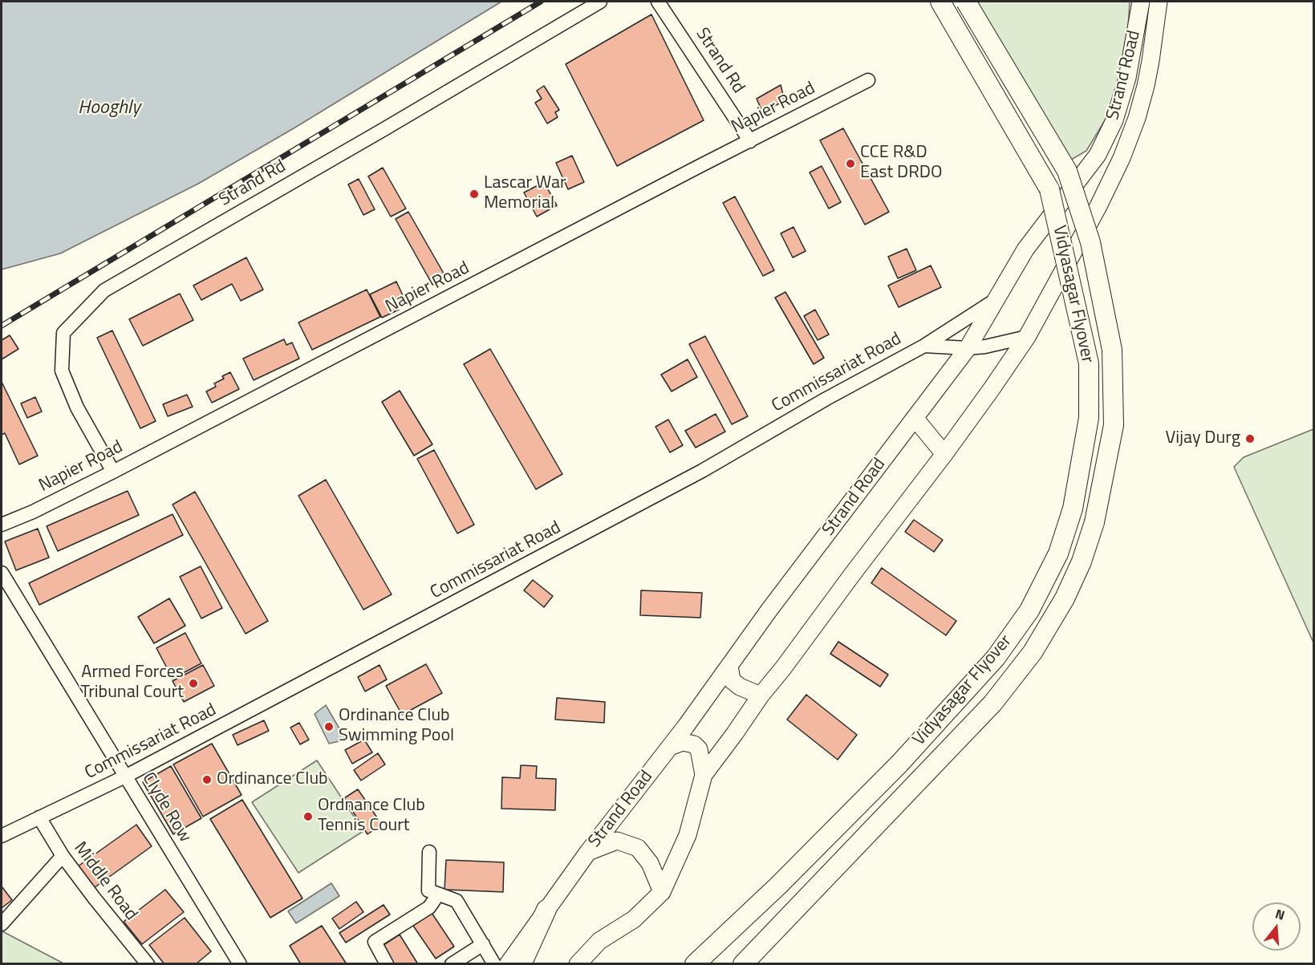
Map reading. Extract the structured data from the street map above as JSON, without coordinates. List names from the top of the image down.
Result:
{
  "streets": {
    "highway": ["Vidyasagar Flyover"],
    "main road": ["Strand Road"],
    "street": [
      "Strand Rd",
      "Napier Road",
      "Commissariat Road",
      "Clyde Row",
      "Middle Road"
    ]
  },
  "crossings": [
    ["Strand Rd", "Napier Road"],
    ["Strand Road", "Commissariat Road"],
    ["Commissariat Road", "Clyde Row"],
    ["Commissariat Road", "Middle Road"]
  ],
  "water": ["Hooghly"],
  "places": [
    "CCE R&D East DRDO",
    "Lascar War Memorial",
    "Vijay Durg",
    "Armed Forces Tribunal Court",
    "Ordinance Club Swimming Pool",
    "Ordinance Club",
    "Ordnance Club Tennis Court"
  ],
  "north": "top"
}
